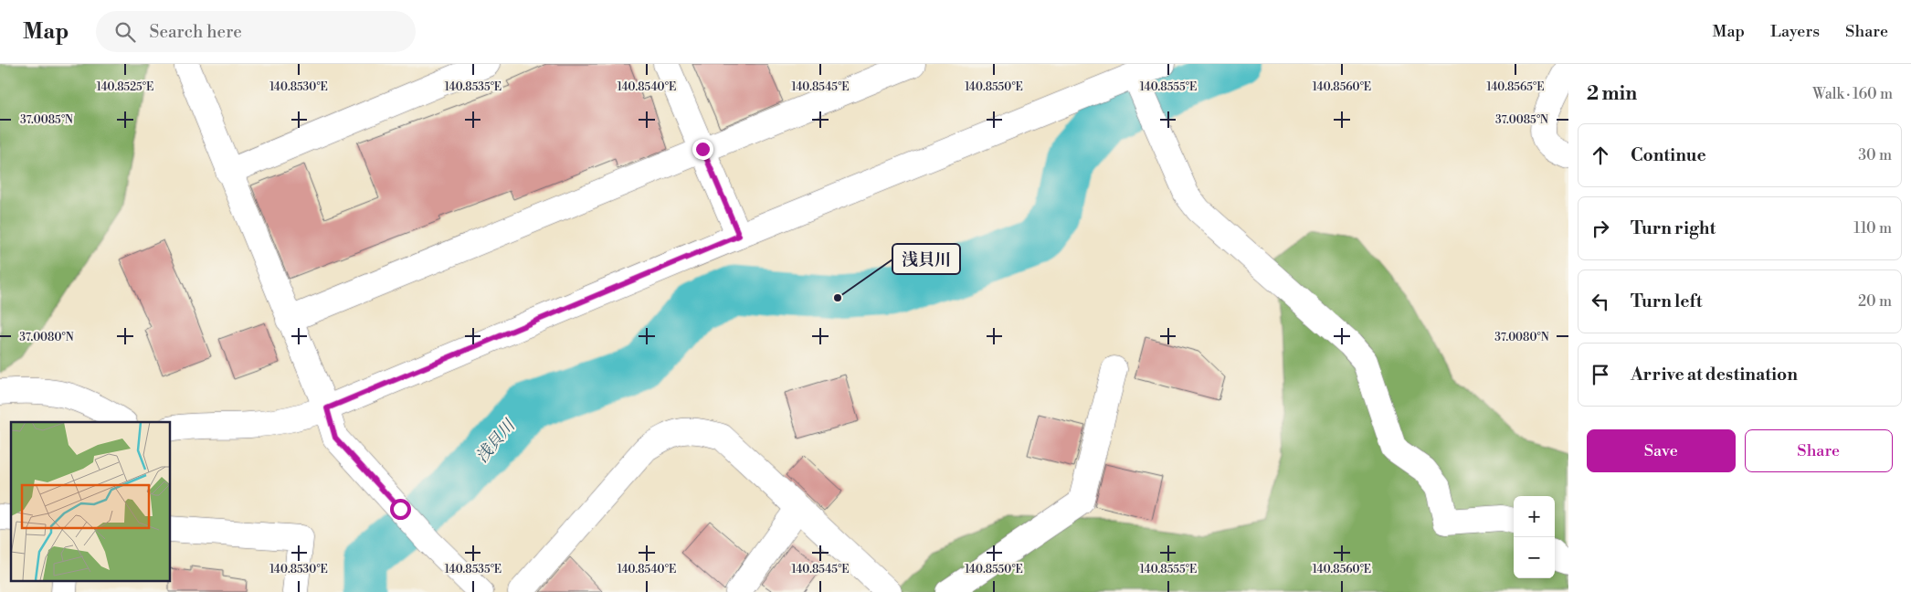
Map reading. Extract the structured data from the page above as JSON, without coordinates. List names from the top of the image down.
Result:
{
  "water": ["浅貝川"],
  "places": ["浅貝川"],
  "page": {
    "header": "Map",
    "search": "Search here",
    "nav": ["Map", "Layers", "Share"],
    "heading": ["2 min", "Walk · 160 m"],
    "list": [
      ["Continue", "30 m"],
      ["Turn right", "110 m"],
      ["Turn left", "20 m"],
      "Arrive at destination"
    ],
    "buttons": ["Save", "Share"],
    "map_buttons": ["+", "−"]
  },
  "coordinates": [
    "140.8525°E",
    "140.8530°E",
    "140.8535°E",
    "140.8540°E",
    "140.8545°E",
    "140.8550°E",
    "140.8555°E",
    "140.8560°E",
    "140.8565°E",
    "37.0085°N",
    "37.0080°N"
  ]
}
